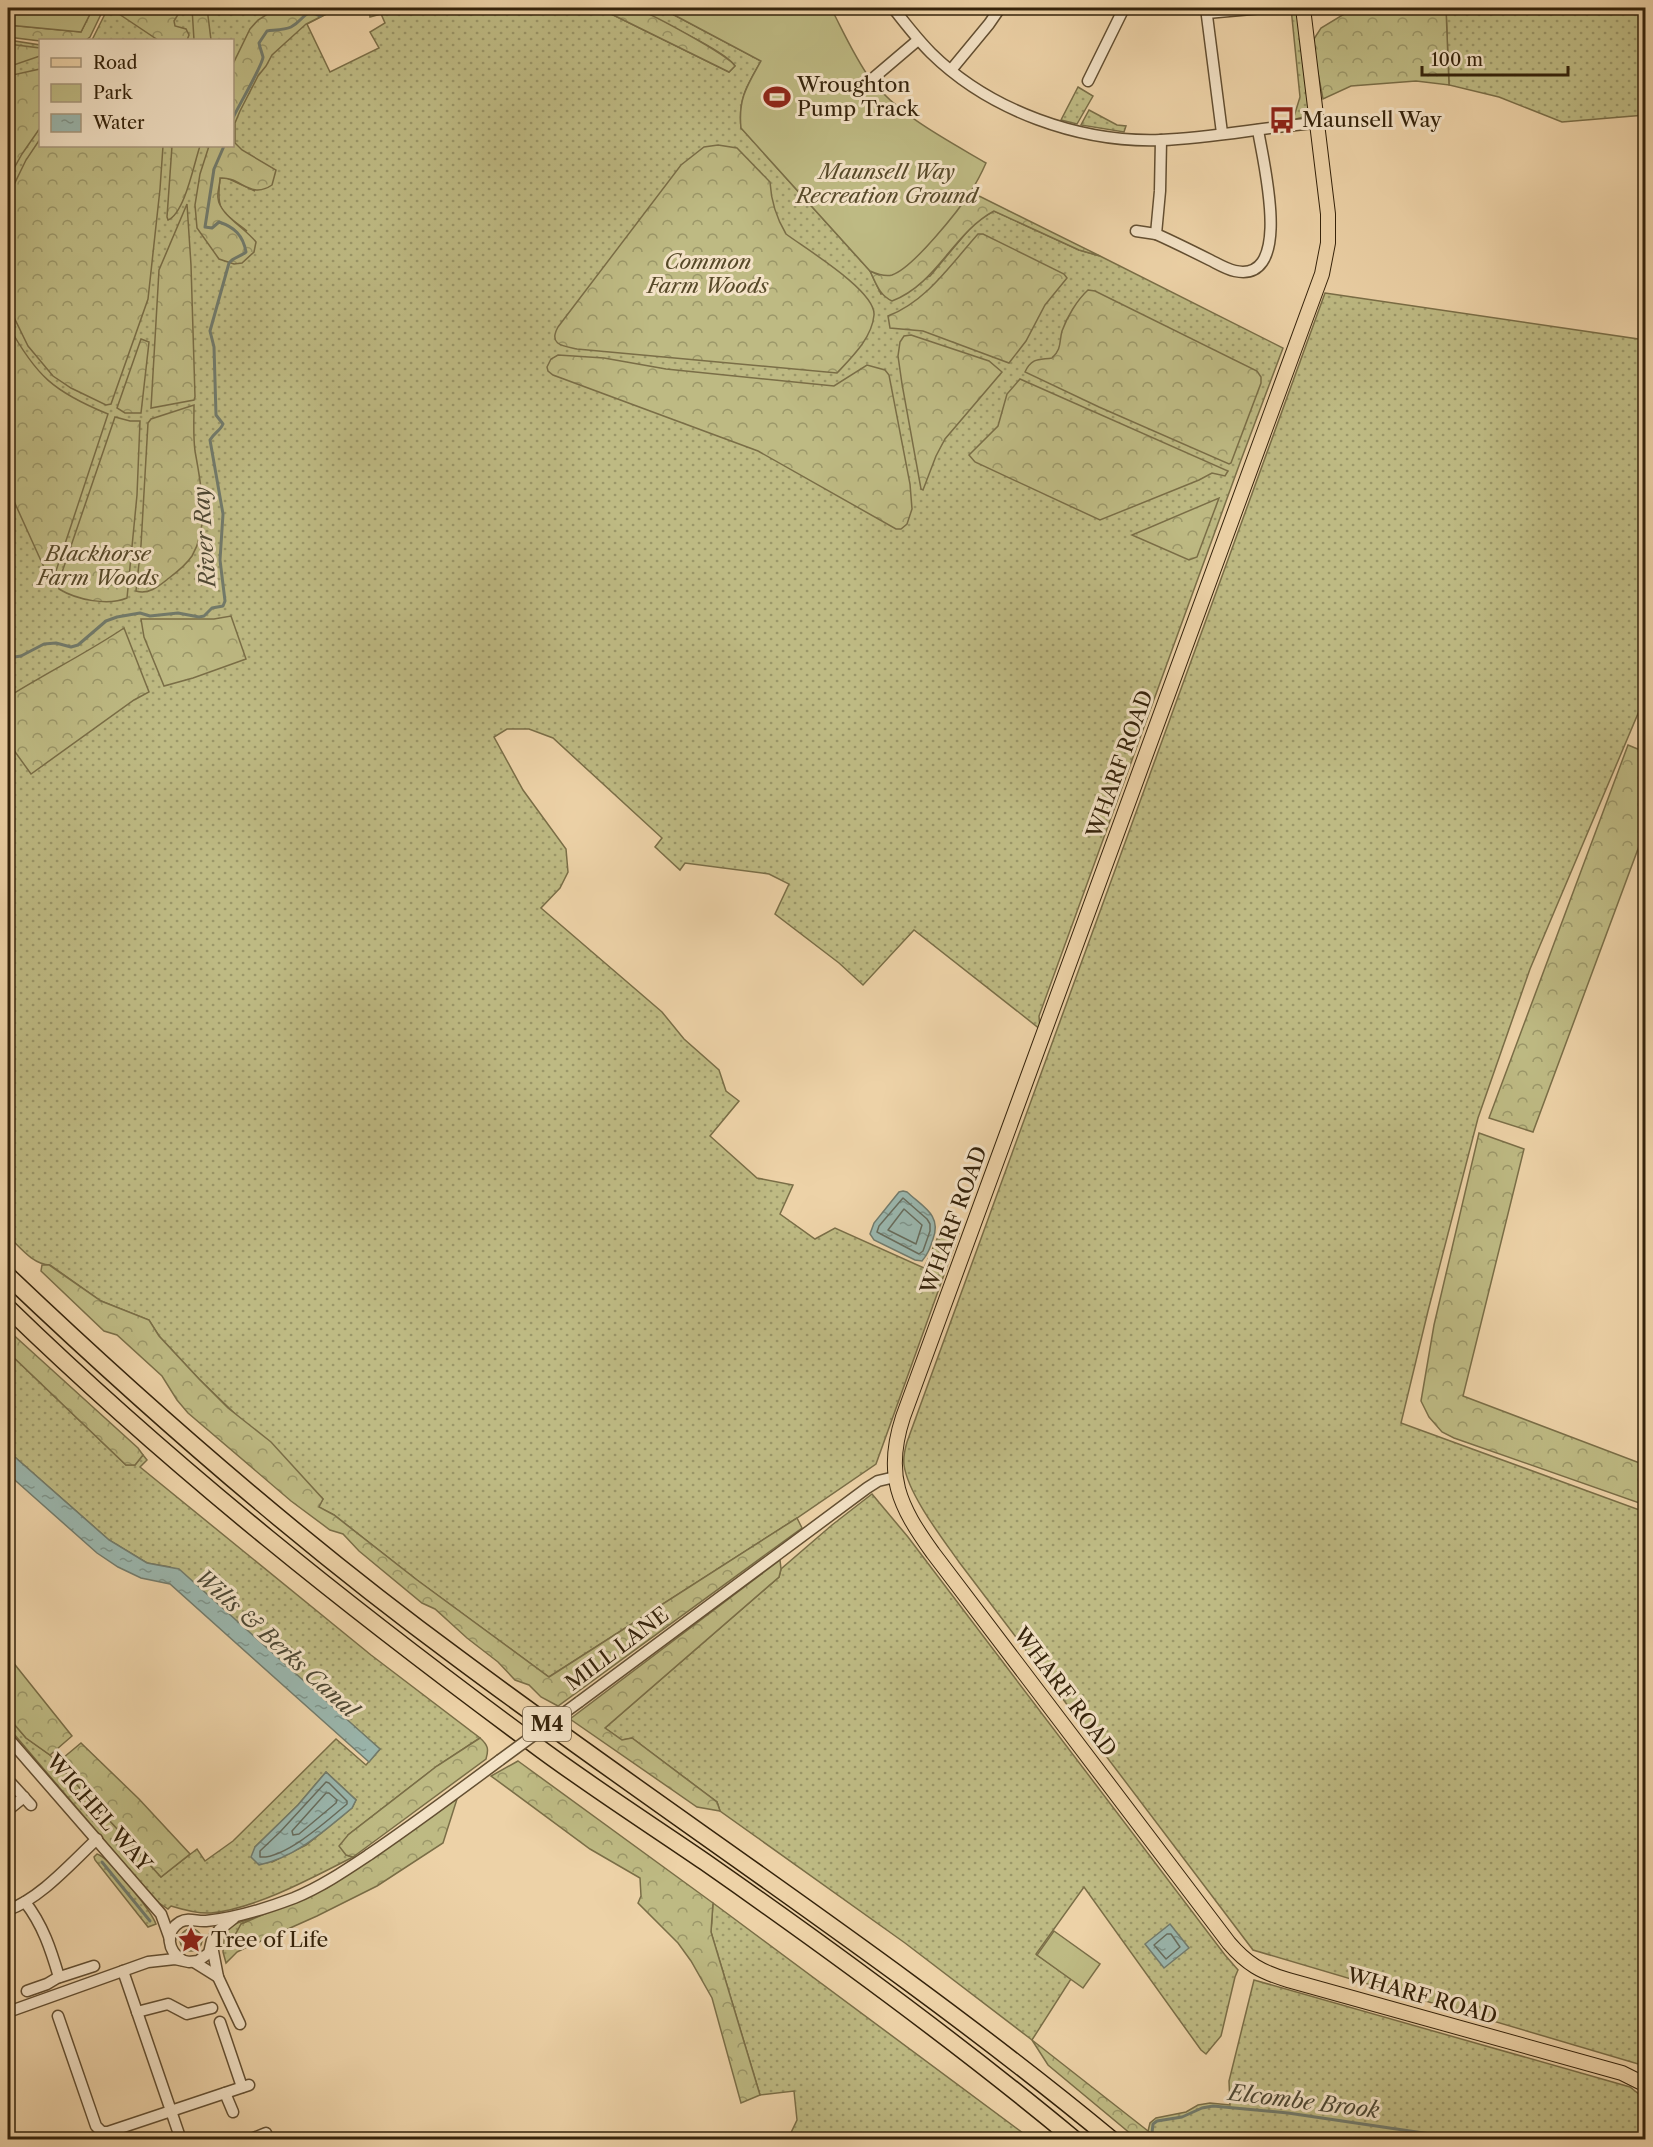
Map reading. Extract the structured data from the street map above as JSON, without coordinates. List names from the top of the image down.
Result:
{
  "streets": {
    "highway": ["M4"],
    "main road": ["WHARF ROAD"],
    "street": ["MILL LANE", "WICHEL WAY"]
  },
  "crossings": [
    ["WHARF ROAD", "MILL LANE"],
    ["MILL LANE", "WICHEL WAY"]
  ],
  "water": ["River Ray", "Wilts & Berks Canal", "Elcombe Brook"],
  "parks": ["Maunsell Way Recreation Ground", "Common Farm Woods", "Blackhorse Farm Woods"],
  "places": {
    "sports": ["Wroughton Pump Track"],
    "bus stop": ["Maunsell Way"],
    "place": ["Tree of Life"]
  },
  "legend": ["Road", "Park", "Water"],
  "scale_bar": "100 m"
}
